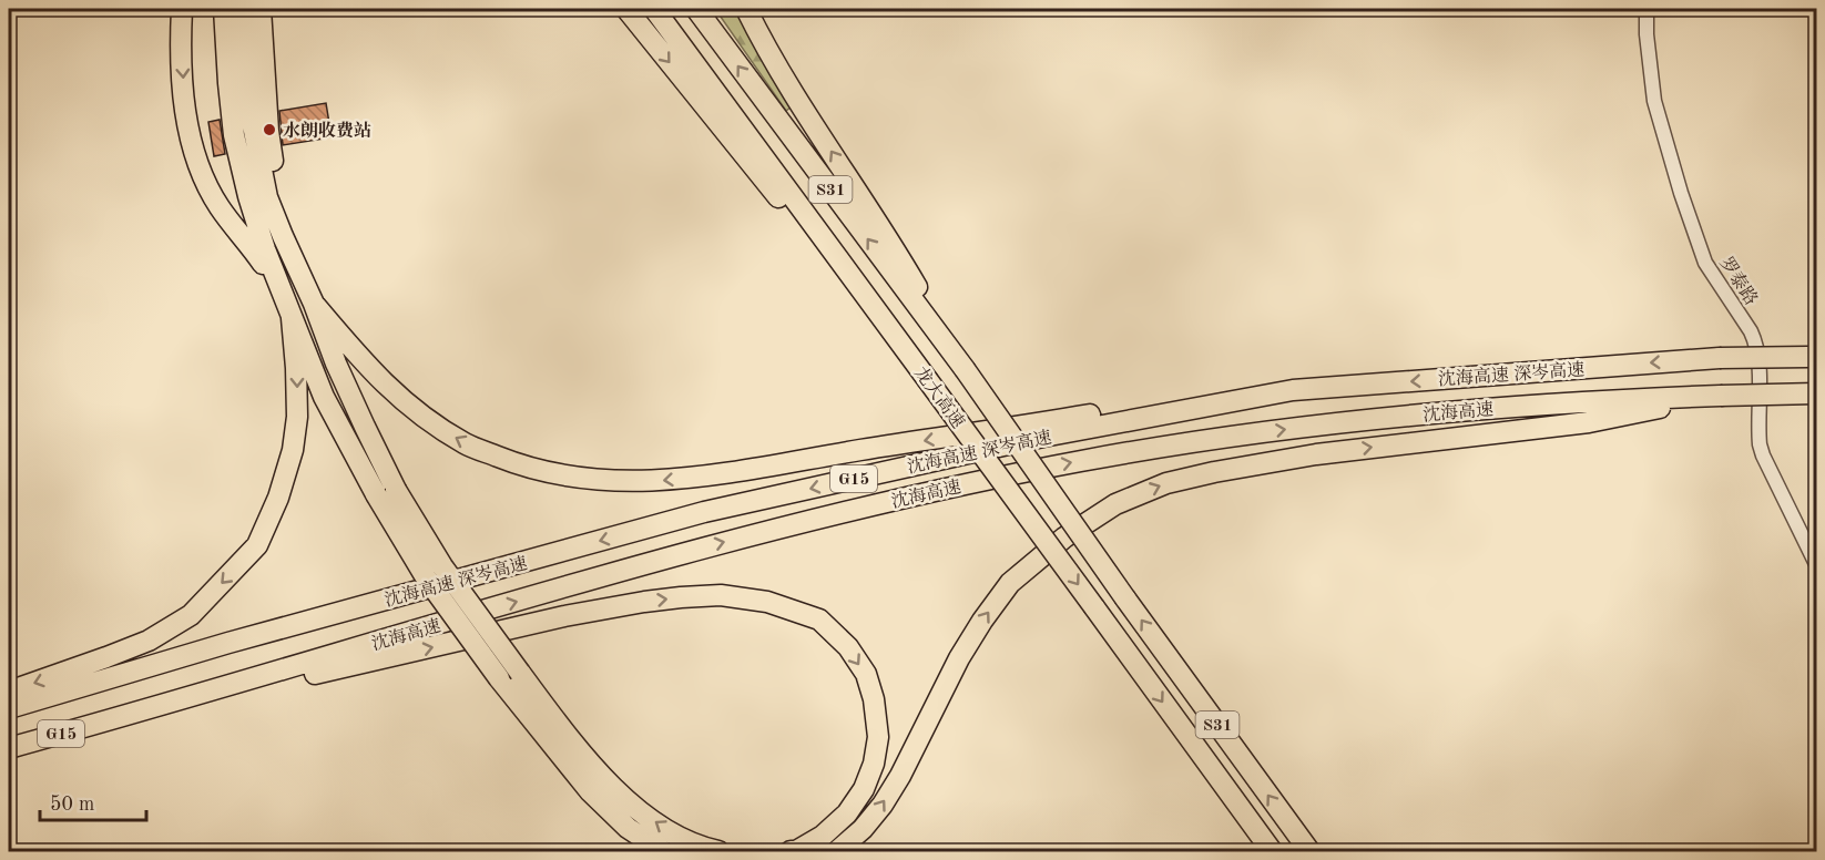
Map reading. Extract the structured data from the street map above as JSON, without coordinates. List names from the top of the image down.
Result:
{
  "streets": {
    "highway": [
      "S31",
      "沈海高速 深岑高速",
      "龙大高速",
      "沈海高速",
      "G15"
    ],
    "street": ["罗泰路"]
  },
  "crossings": [
    ["沈海高速", "G15"]
  ],
  "one_way": ["沈海高速"],
  "places": ["水朗收费站"],
  "scale_bar": "50 m"
}
